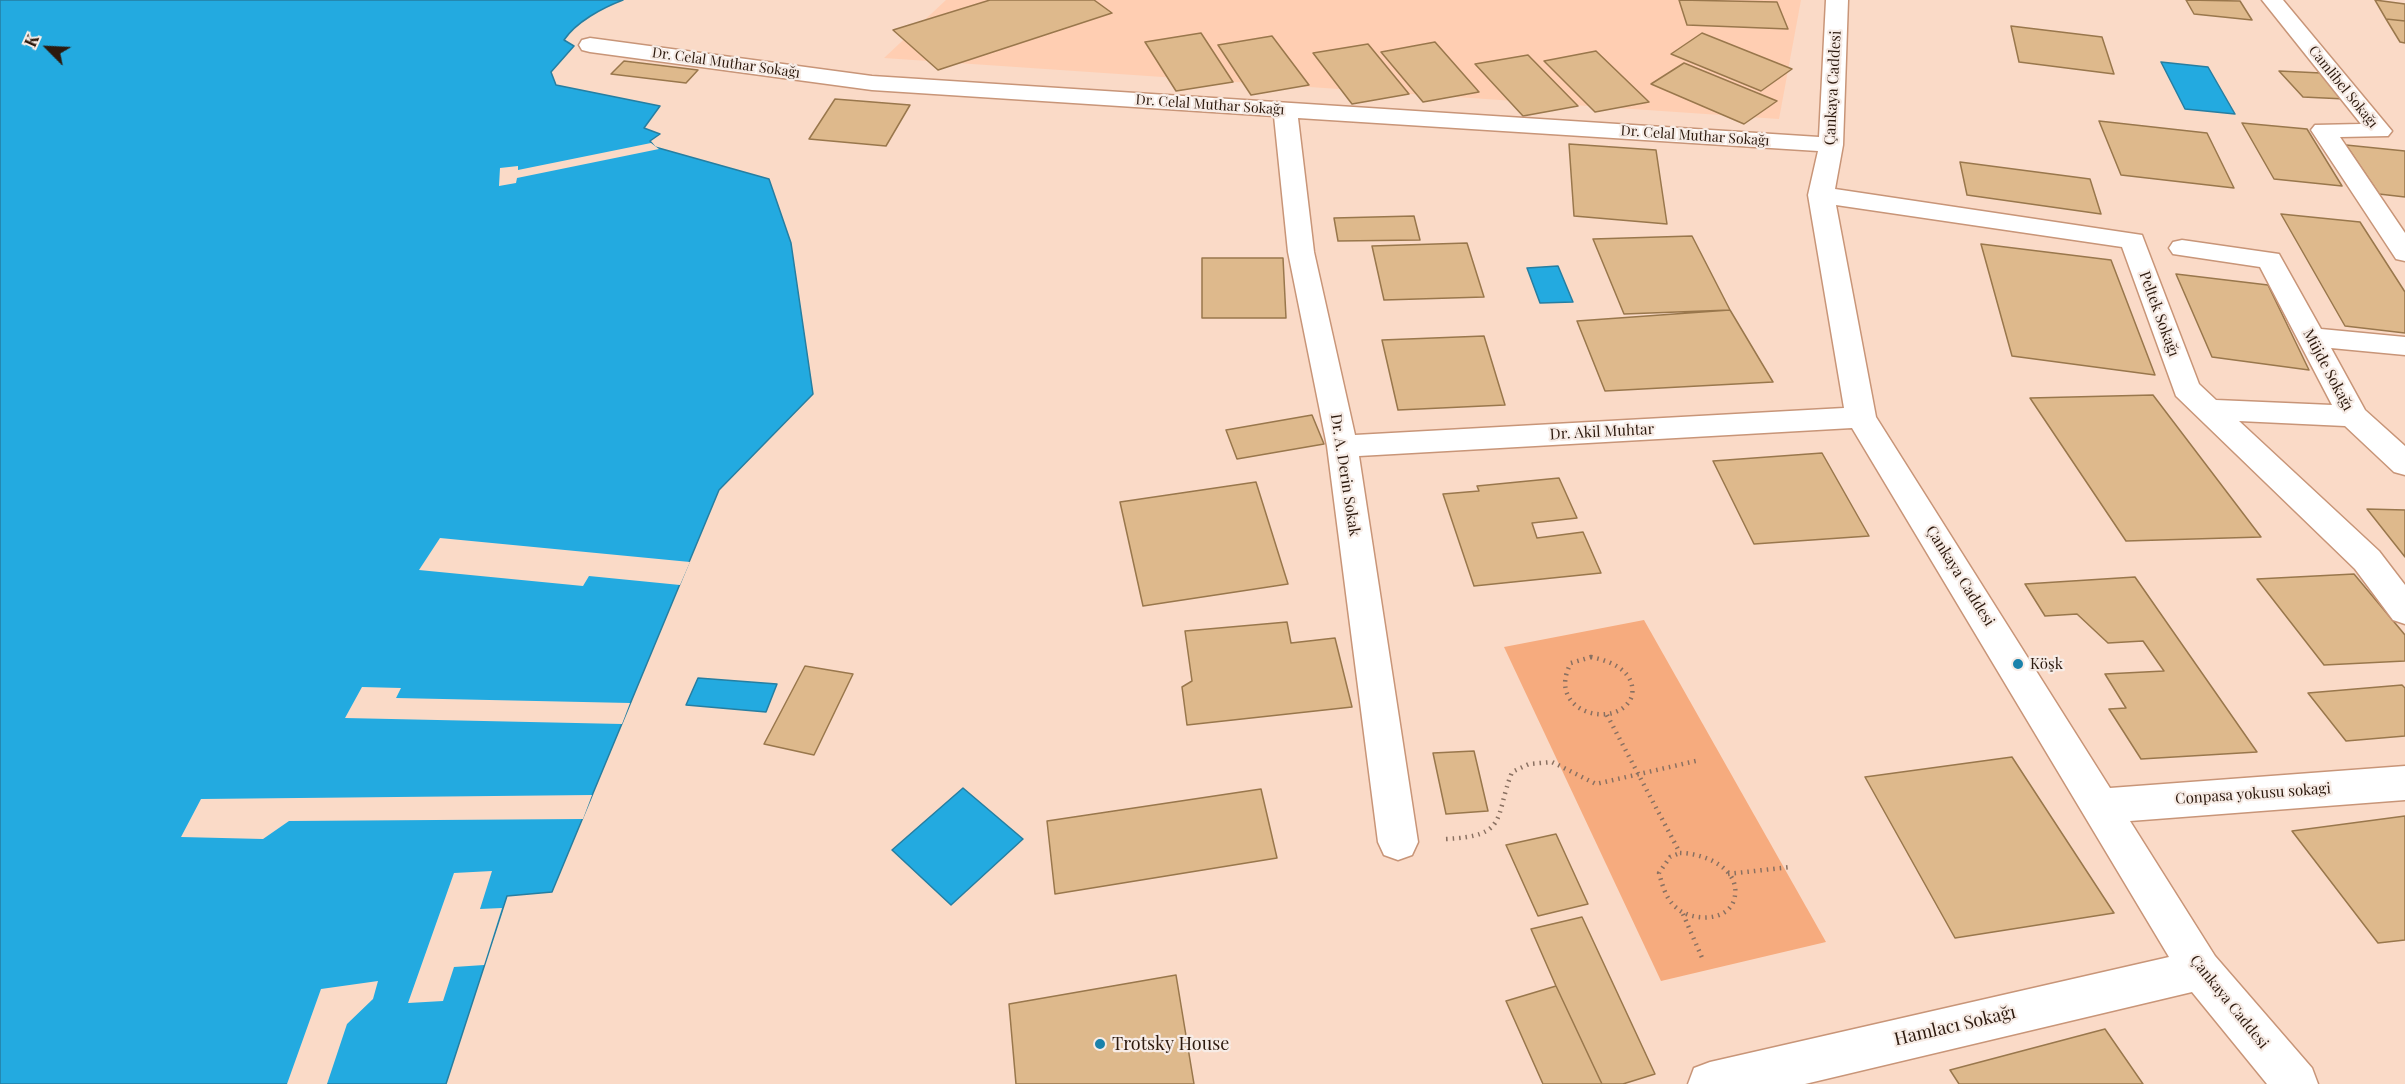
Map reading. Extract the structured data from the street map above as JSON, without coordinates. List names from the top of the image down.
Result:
{
  "streets": {
    "street": [
      "Dr. Celal Muthar Sokağı",
      "Camlibel Sokağı",
      "Çankaya Caddesi",
      "Peltek Sokağı",
      "Müjde Sokağı",
      "Dr. Akil Muhtar",
      "Dr. A. Derin Sokak",
      "Conpasa yokusu sokagi",
      "Hamlacı Sokağı"
    ]
  },
  "crossings": [
    ["Dr. Celal Muthar Sokağı", "Çankaya Caddesi"],
    ["Dr. Celal Muthar Sokağı", "Dr. A. Derin Sokak"],
    ["Çankaya Caddesi", "Peltek Sokağı"],
    ["Çankaya Caddesi", "Dr. Akil Muhtar"],
    ["Çankaya Caddesi", "Conpasa yokusu sokagi"],
    ["Çankaya Caddesi", "Hamlacı Sokağı"],
    ["Dr. Akil Muhtar", "Dr. A. Derin Sokak"]
  ],
  "places": ["Köşk", "Trotsky House"],
  "north": "top left"
}
